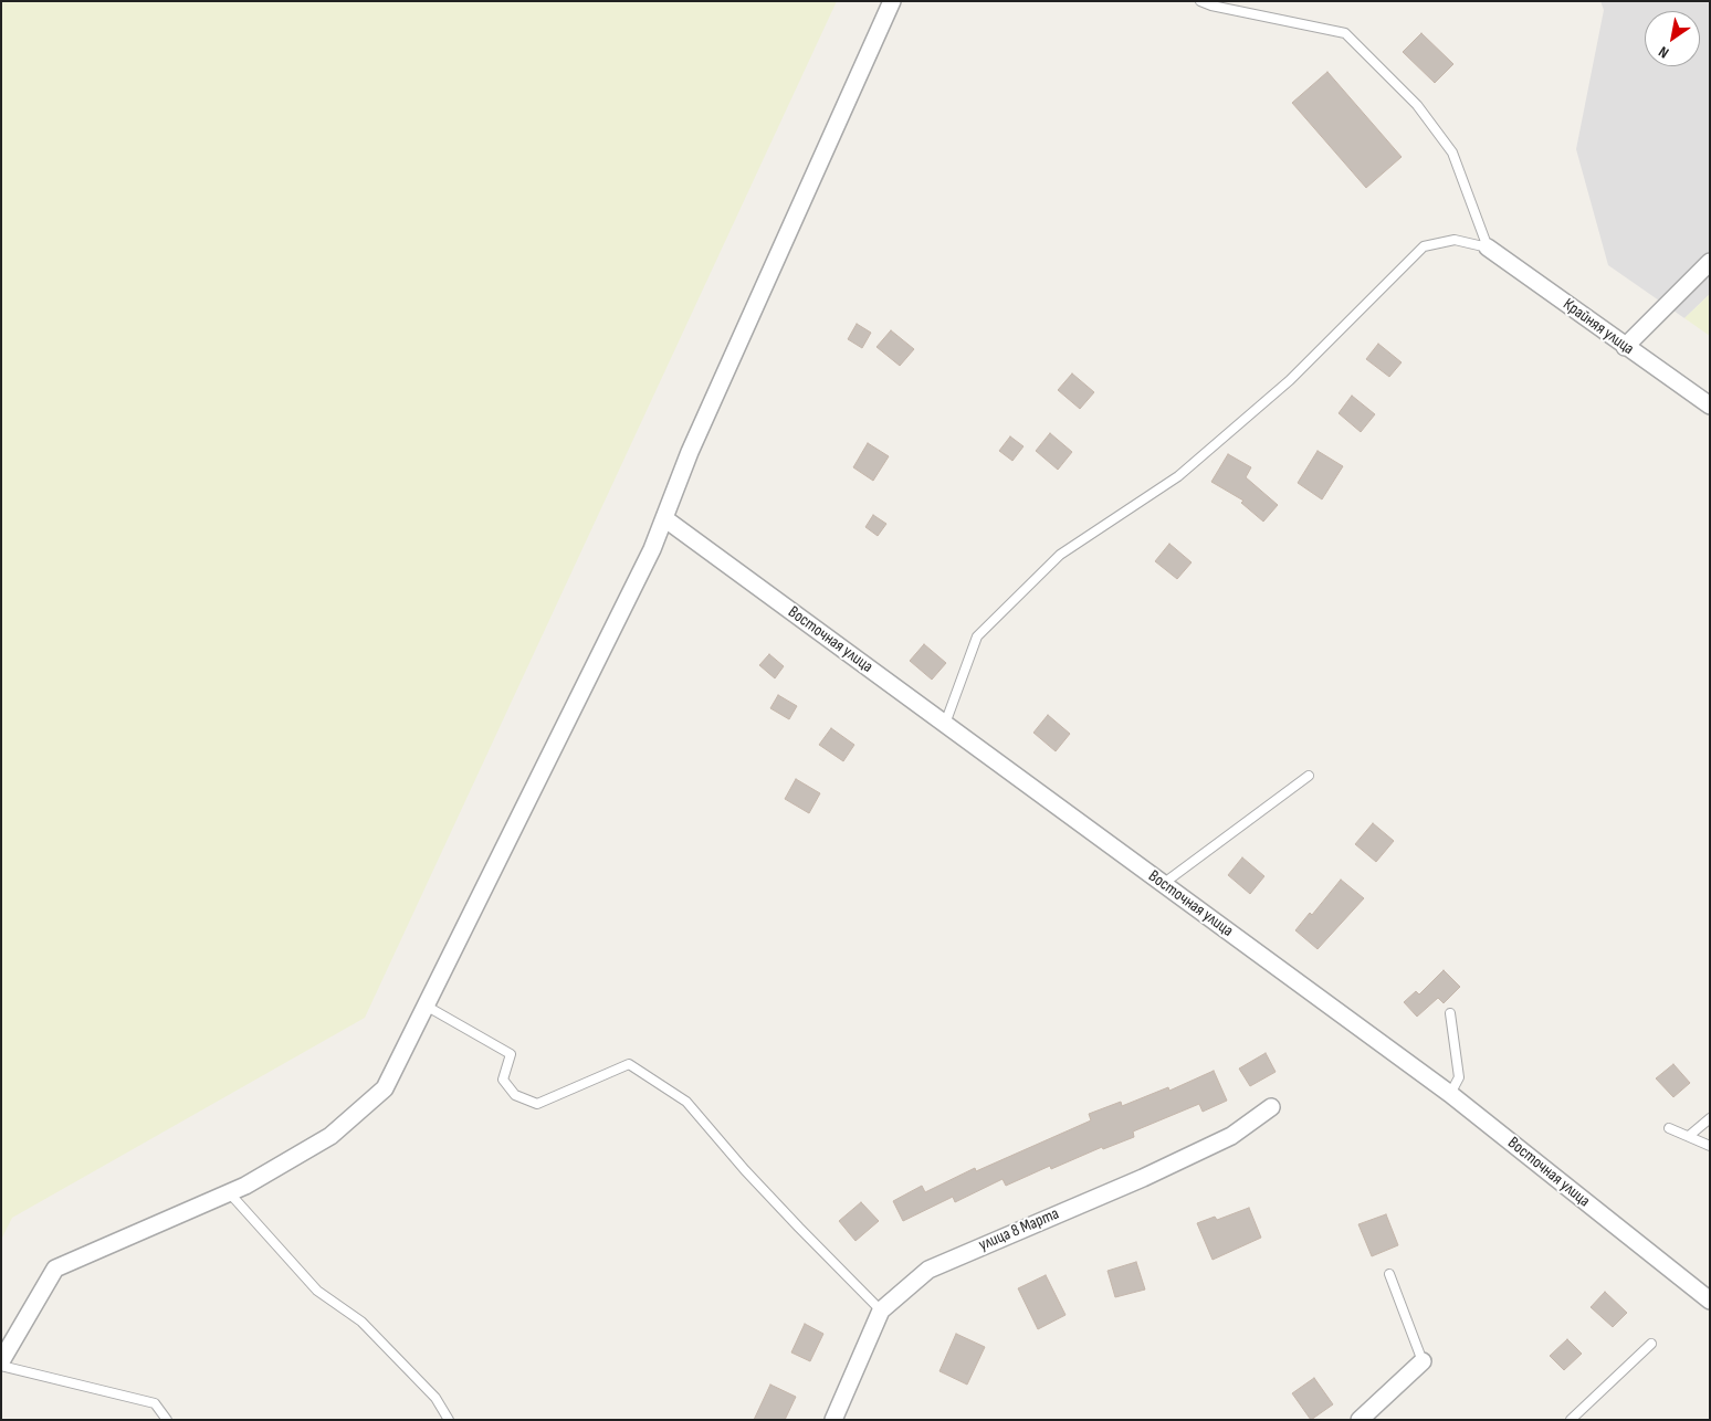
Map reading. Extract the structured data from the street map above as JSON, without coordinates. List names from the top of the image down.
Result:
{
  "streets": {
    "street": ["Крайняя улица", "Восточная улица", "улица 8 Марта"]
  },
  "north": "bottom left"
}
